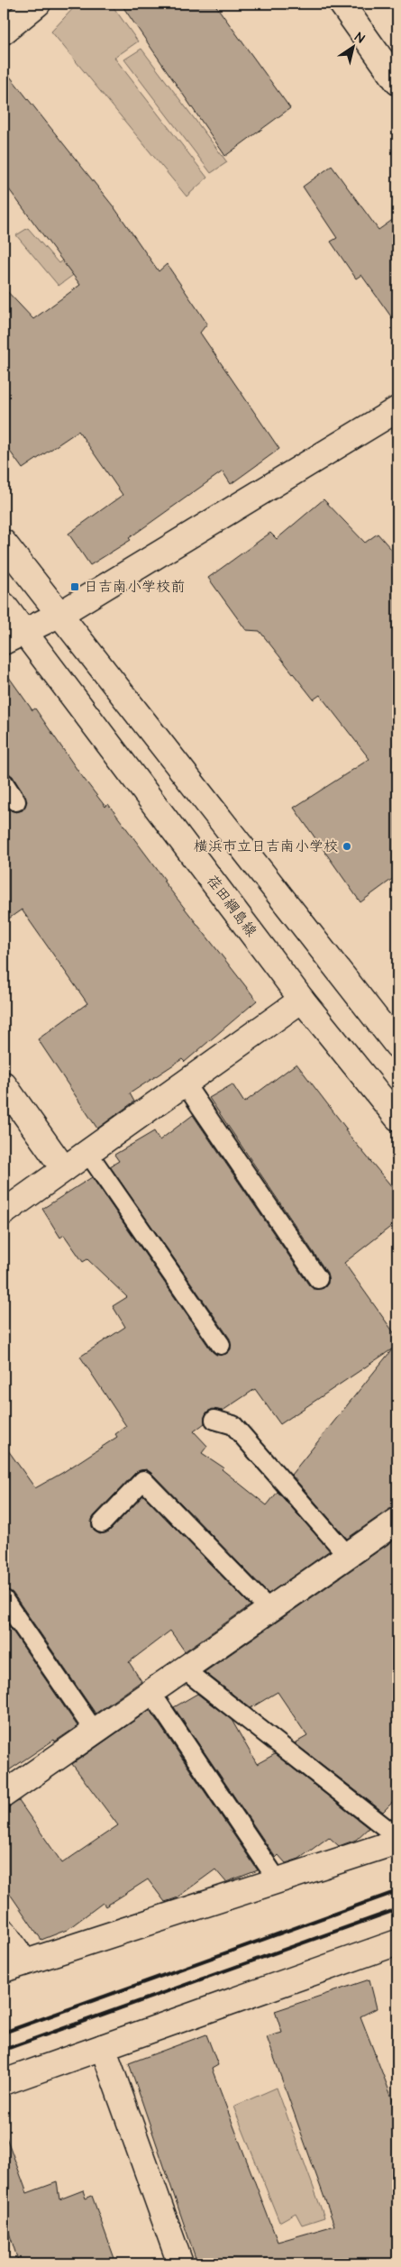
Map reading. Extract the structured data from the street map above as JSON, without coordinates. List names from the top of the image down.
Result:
{
  "streets": {
    "street": ["荏田綱島線"]
  },
  "places": {
    "transit": ["日吉南小学校前"],
    "other": ["横浜市立日吉南小学校"]
  },
  "north": "top right"
}
